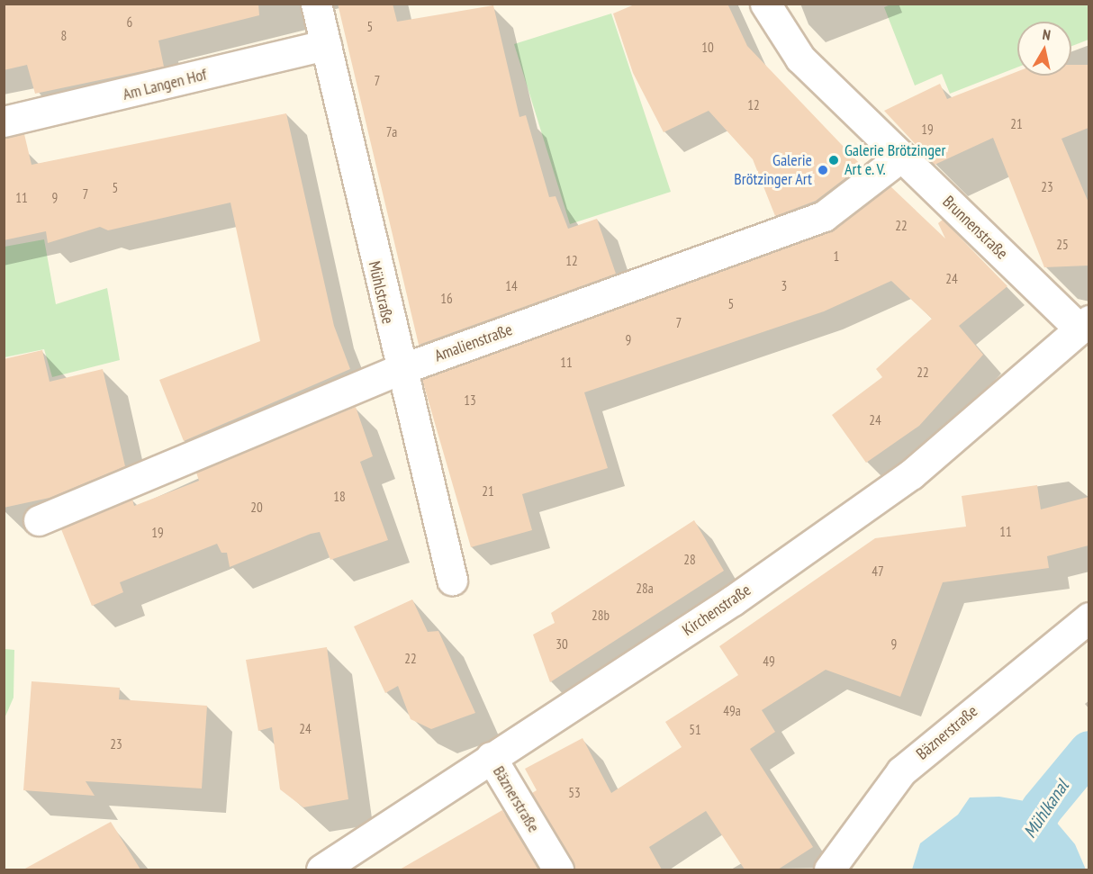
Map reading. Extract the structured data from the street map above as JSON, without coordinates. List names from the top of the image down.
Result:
{
  "streets": {
    "street": [
      "Am Langen Hof",
      "Brunnenstraße",
      "Mühlstraße",
      "Amalienstraße",
      "Kirchenstraße",
      "Bäznerstraße"
    ]
  },
  "crossings": [
    ["Am Langen Hof", "Mühlstraße"],
    ["Brunnenstraße", "Amalienstraße"],
    ["Brunnenstraße", "Kirchenstraße"],
    ["Mühlstraße", "Amalienstraße"],
    ["Kirchenstraße", "Bäznerstraße"]
  ],
  "water": ["Mühlkanal"],
  "places": ["Galerie Brötzinger Art e. V.", "Galerie Brötzinger Art"],
  "house_numbers": [
    "6",
    "5",
    "8",
    "10",
    "7",
    "12",
    "21",
    "19",
    "7a",
    "23",
    "5",
    "7",
    "11",
    "9",
    "22",
    "25",
    "1",
    "12",
    "24",
    "14",
    "3",
    "16",
    "5",
    "7",
    "9",
    "11",
    "22",
    "13",
    "24",
    "21",
    "18",
    "20",
    "11",
    "19",
    "28",
    "47",
    "28a",
    "28b",
    "30",
    "9",
    "22",
    "49",
    "49a",
    "24",
    "51",
    "23",
    "53"
  ],
  "north": "top"
}
